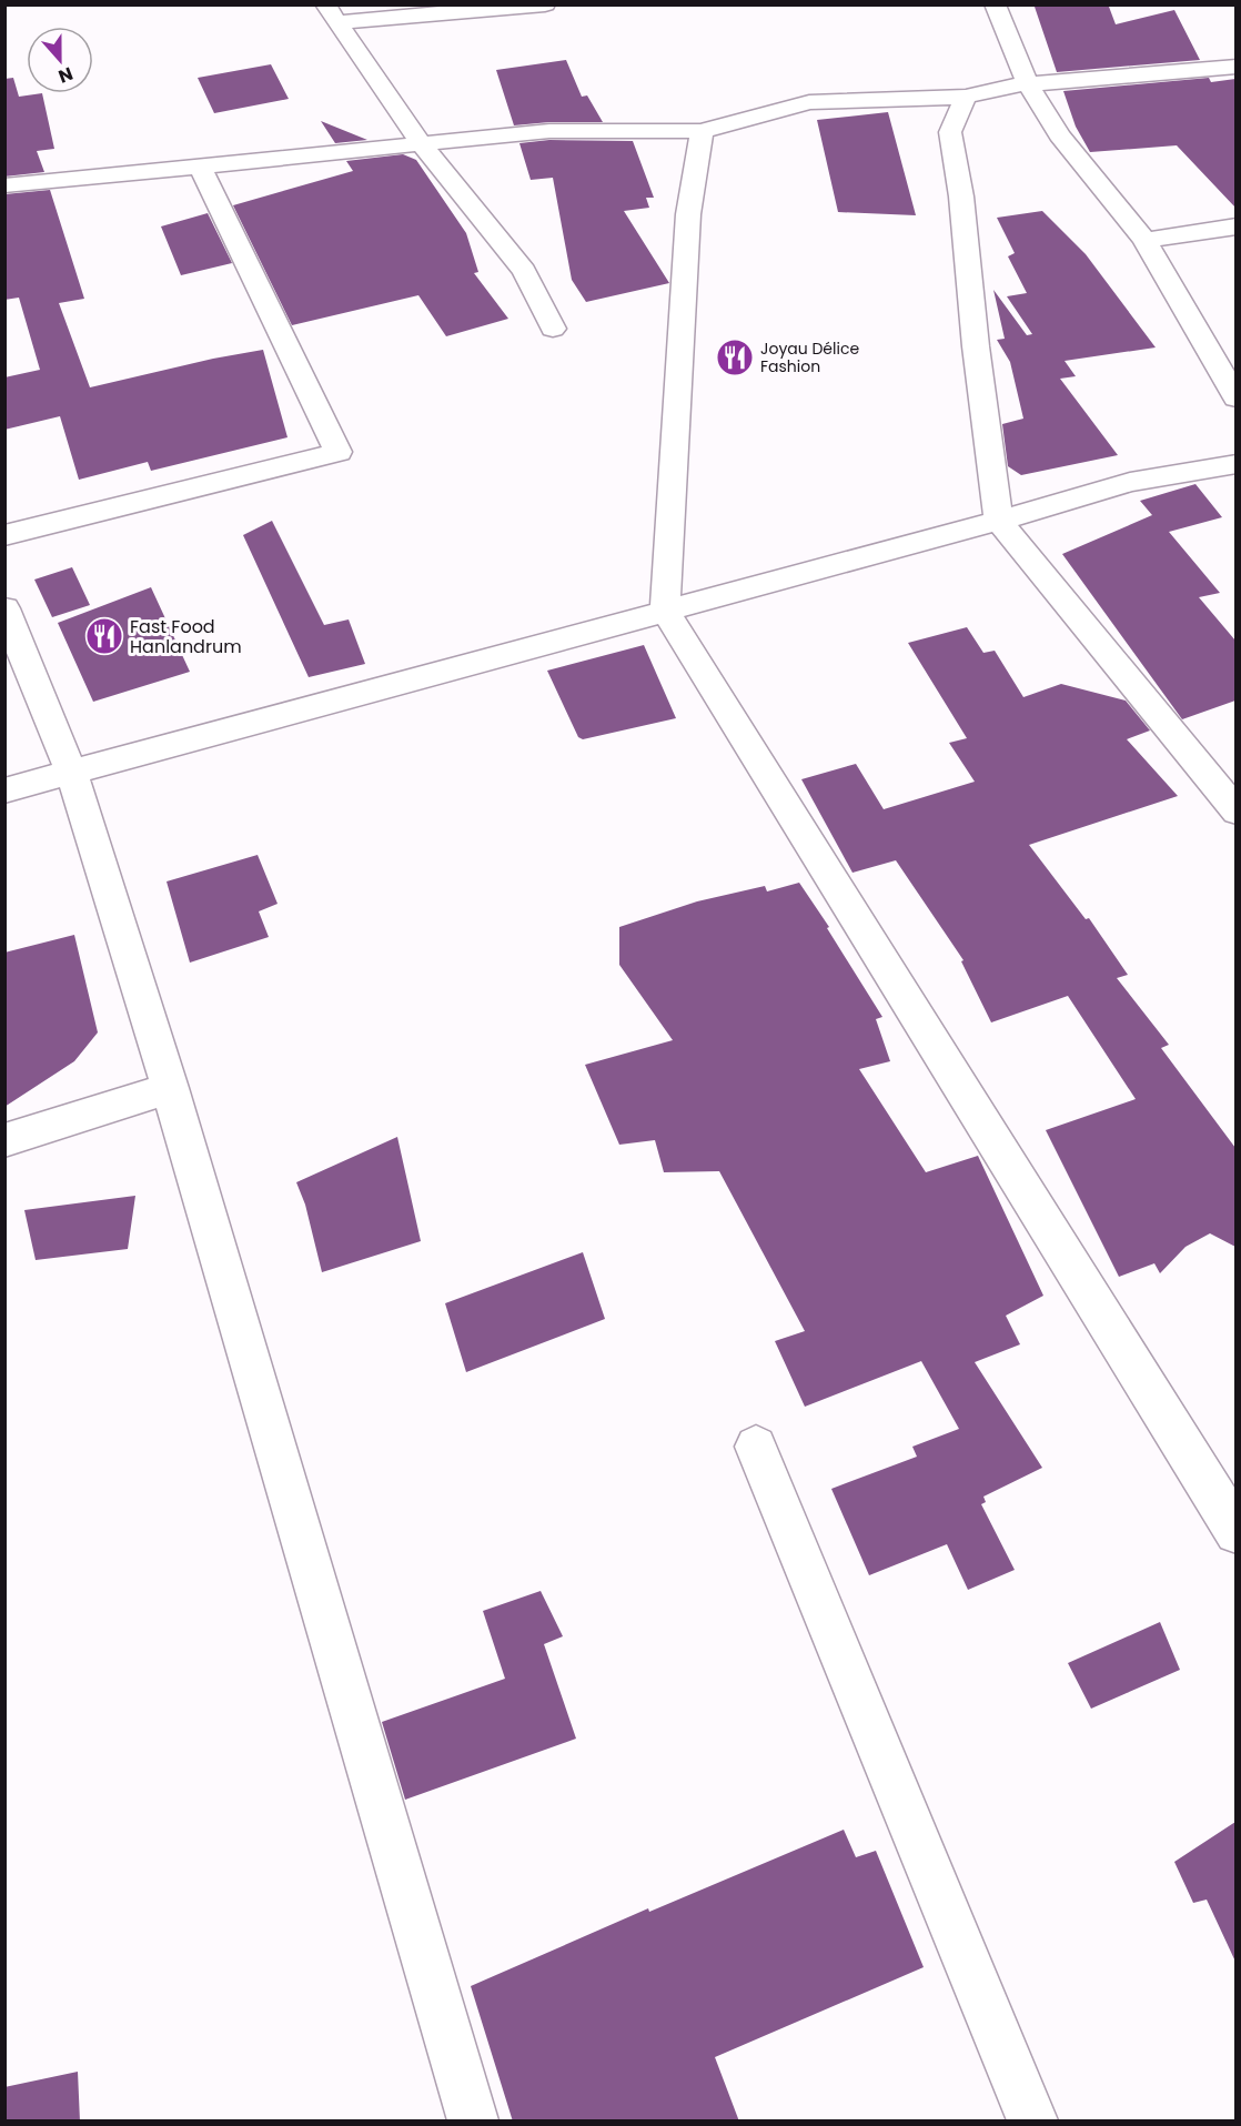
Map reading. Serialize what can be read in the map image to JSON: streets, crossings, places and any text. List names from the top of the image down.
{
  "places": {
    "restaurant": ["Joyau Délice Fashion", "Fast Food Hanlandrum"]
  },
  "north": "bottom"
}
